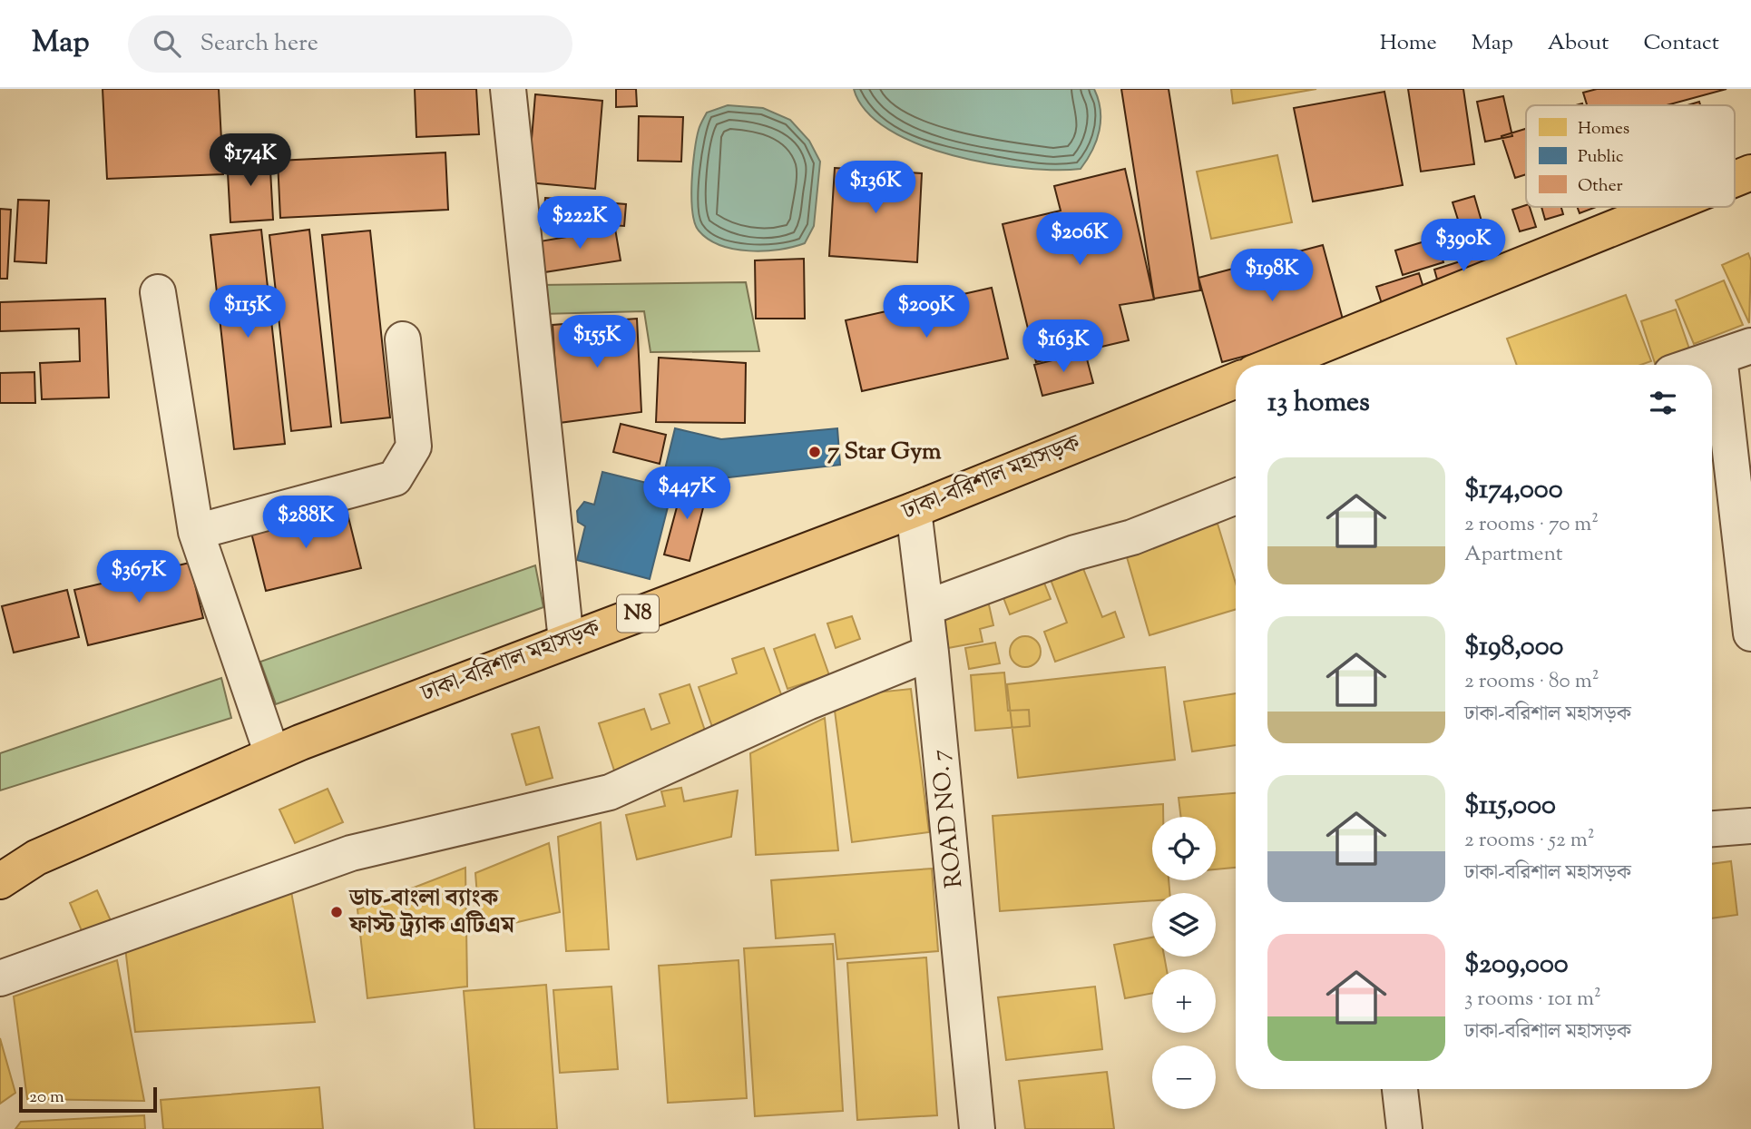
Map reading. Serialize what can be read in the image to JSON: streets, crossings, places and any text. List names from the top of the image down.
{
  "streets": {
    "highway": ["ঢাকা-বরিশাল মহাসড়ক", "N8"],
    "street": ["ROAD NO. 7"]
  },
  "crossings": [
    ["ঢাকা-বরিশাল মহাসড়ক", "N8"],
    ["ঢাকা-বরিশাল মহাসড়ক", "ROAD NO. 7"]
  ],
  "places": ["7 Star Gym", "ডাচ-বাংলা ব্যাংক ফাস্ট ট্র্যাক এটিএম"],
  "legend": ["Homes", "Public", "Other"],
  "scale_bar": "20 m",
  "page": {
    "header": "Map",
    "search": "Search here",
    "nav": [
      "Home",
      "Map",
      "About",
      "Contact"
    ],
    "price": [
      "$174K",
      "$136K",
      "$222K",
      "$206K",
      "$390K",
      "$198K",
      "$115K",
      "$209K",
      "$155K",
      "$163K",
      "$447K",
      "$288K",
      "$367K"
    ],
    "heading": "13 homes",
    "list": [
      {
        "name": "$174,000",
        "note": "2 rooms · 70 m² · Apartment"
      },
      {
        "name": "$198,000",
        "note": "2 rooms · 80 m² · ঢাকা-বরিশাল মহাসড়ক"
      },
      {
        "name": "$115,000",
        "note": "2 rooms · 52 m² · ঢাকা-বরিশাল মহাসড়ক"
      },
      {
        "name": "$209,000",
        "note": "3 rooms · 101 m² · ঢাকা-বরিশাল মহাসড়ক"
      }
    ],
    "map_buttons": ["+", "−"],
    "scale": "20 m"
  }
}
